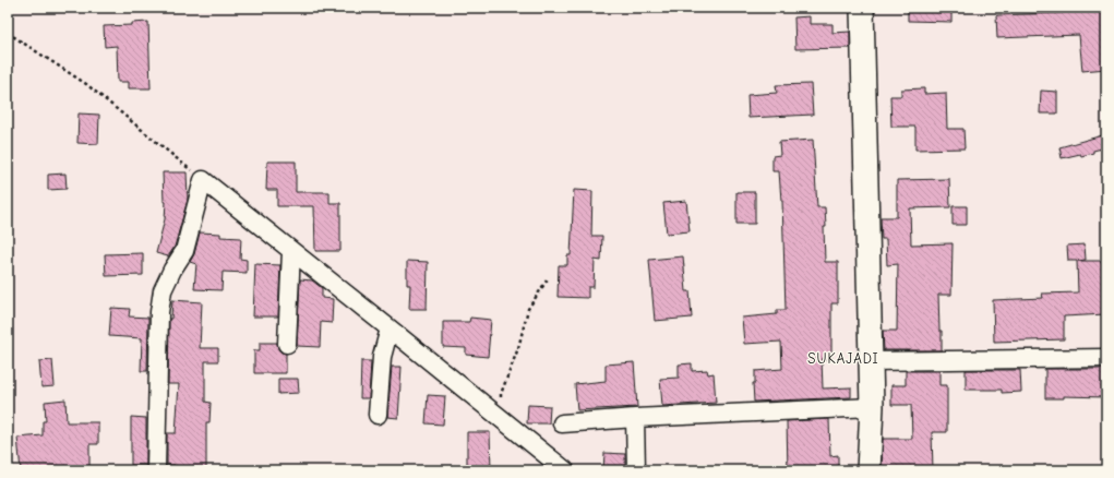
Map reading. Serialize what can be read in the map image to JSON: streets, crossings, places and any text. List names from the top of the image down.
{
  "districts": ["SUKAJADI"]
}
